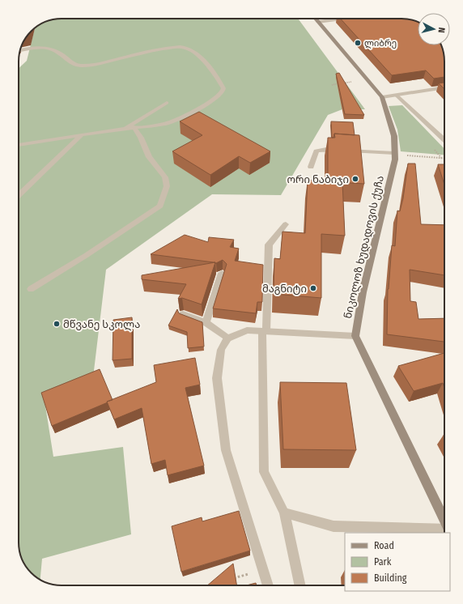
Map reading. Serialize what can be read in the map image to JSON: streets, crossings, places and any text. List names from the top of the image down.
{
  "streets": {
    "main road": ["ნიკოლოზ ხუდადოვის ქუჩა"]
  },
  "places": [
    "ლიბრე",
    "ორი ნაბიჯი",
    "მაგნიტი",
    "მწვანე სკოლა"
  ],
  "legend": ["Road", "Park", "Building"],
  "north": "right"
}
